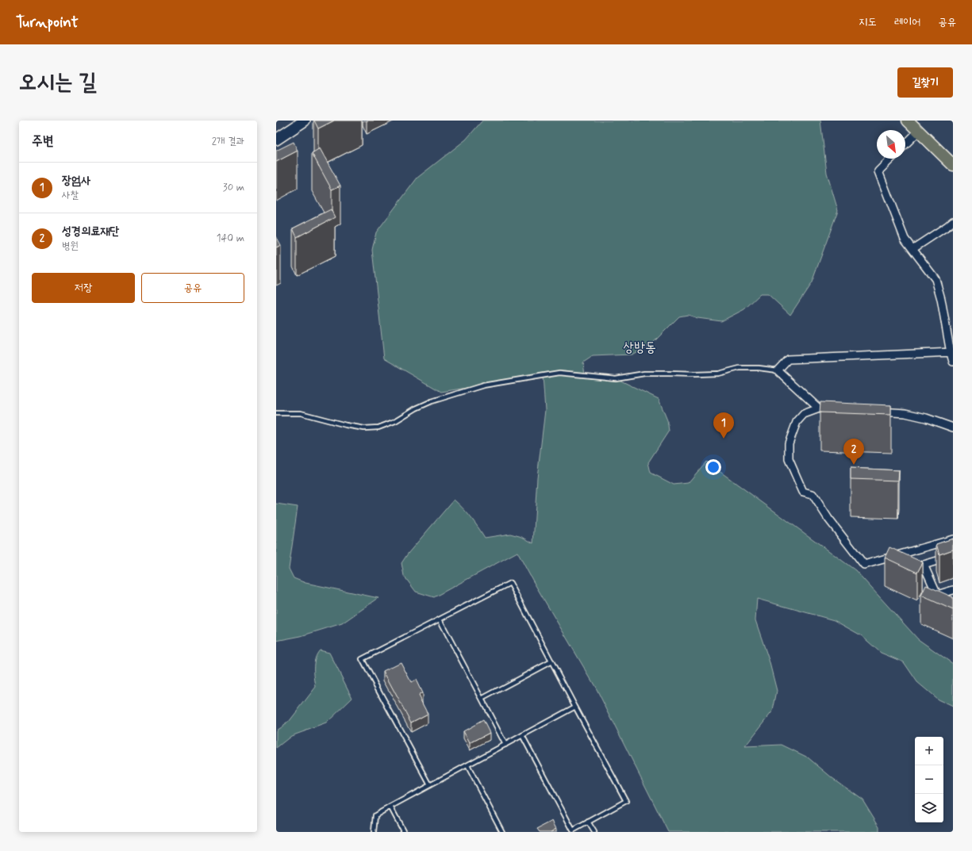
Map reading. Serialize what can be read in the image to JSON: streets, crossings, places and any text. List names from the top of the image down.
{
  "districts": ["상방동"],
  "north": "bottom right",
  "page": {
    "header": "Turnpoint",
    "nav": ["지도", "레이어", "공유"],
    "buttons": [
      "길찾기",
      ["저장", "공유"]
    ],
    "title": "오시는 길",
    "heading": ["주변", "2개 결과"],
    "list": [
      {
        "mark": "1",
        "name": "장엄사",
        "note": "사찰",
        "value": "30 m"
      },
      {
        "mark": "2",
        "name": "성경의료재단",
        "note": "병원",
        "value": "140 m"
      }
    ],
    "pins": ["1", "2"],
    "map_buttons": ["+", "−"]
  }
}
